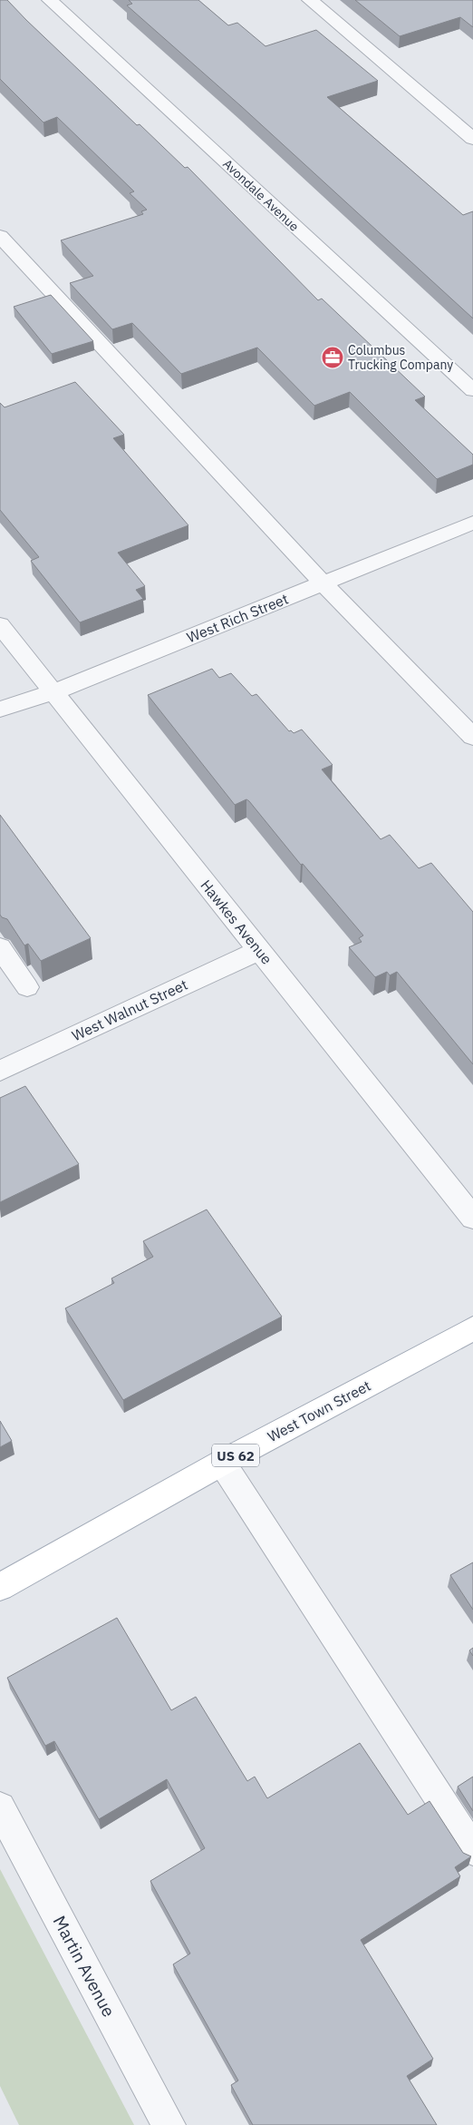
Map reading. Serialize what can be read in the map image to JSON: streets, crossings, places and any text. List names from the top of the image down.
{
  "streets": {
    "main road": ["West Town Street", "US 62"],
    "street": [
      "Avondale Avenue",
      "West Rich Street",
      "Hawkes Avenue",
      "West Walnut Street",
      "Martin Avenue"
    ]
  },
  "crossings": [
    ["West Rich Street", "Hawkes Avenue"],
    ["Hawkes Avenue", "West Walnut Street"]
  ],
  "places": {
    "office": ["Columbus Trucking Company"]
  }
}
